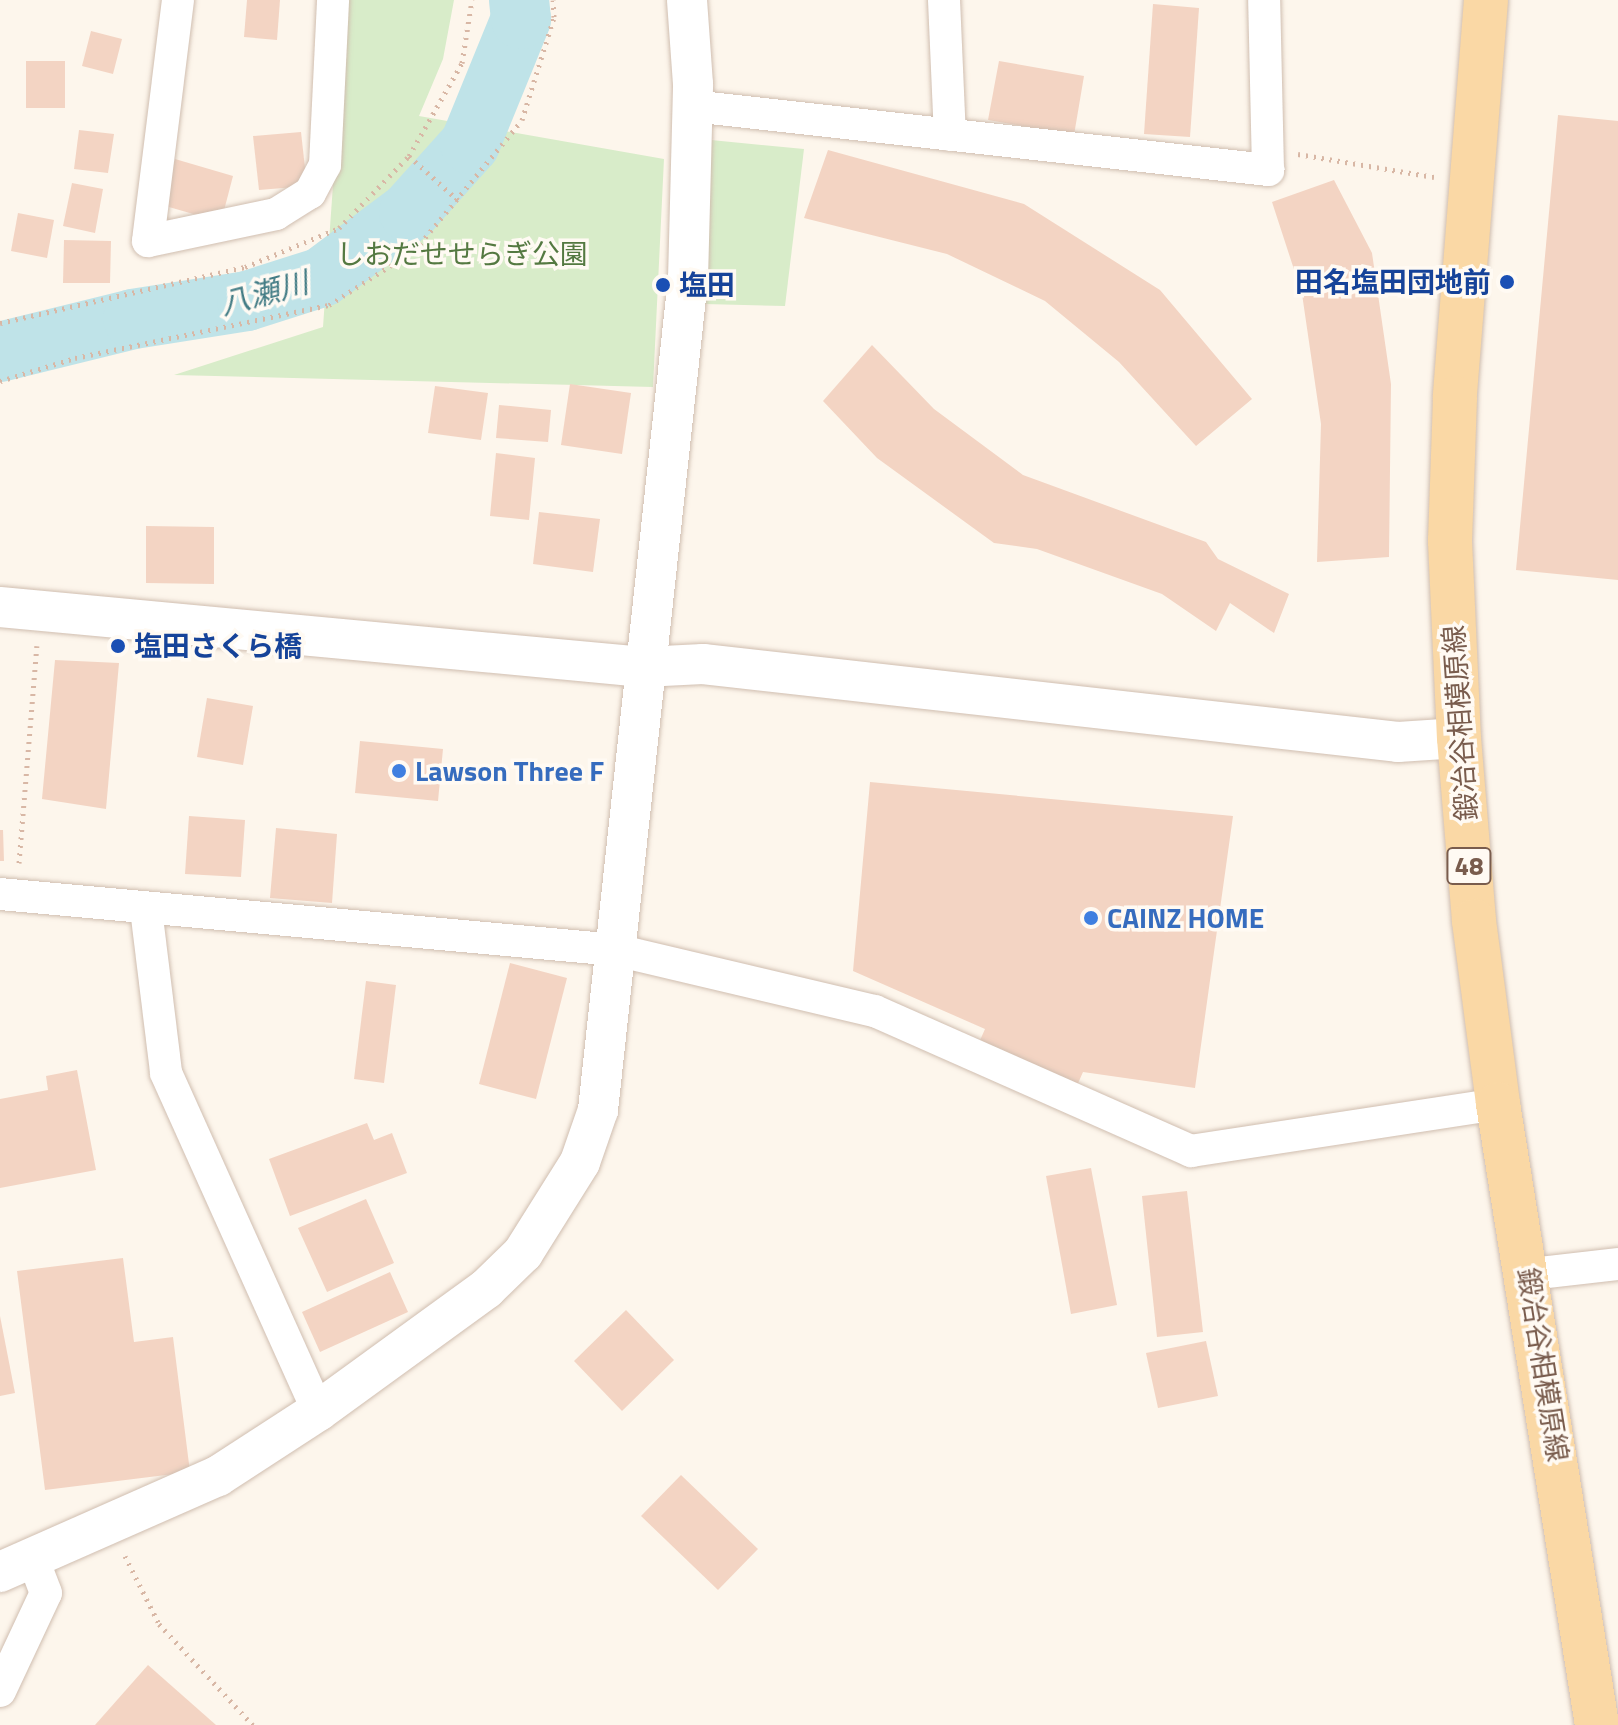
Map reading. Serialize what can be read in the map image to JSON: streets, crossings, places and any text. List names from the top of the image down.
{
  "streets": {
    "main road": ["鍛冶谷相模原線", "48"]
  },
  "water": ["八瀬川"],
  "parks": ["しおだせせらぎ公園"],
  "places": [
    "田名塩田団地前",
    "塩田",
    "塩田さくら橋",
    "Lawson Three F",
    "CAINZ HOME"
  ]
}
